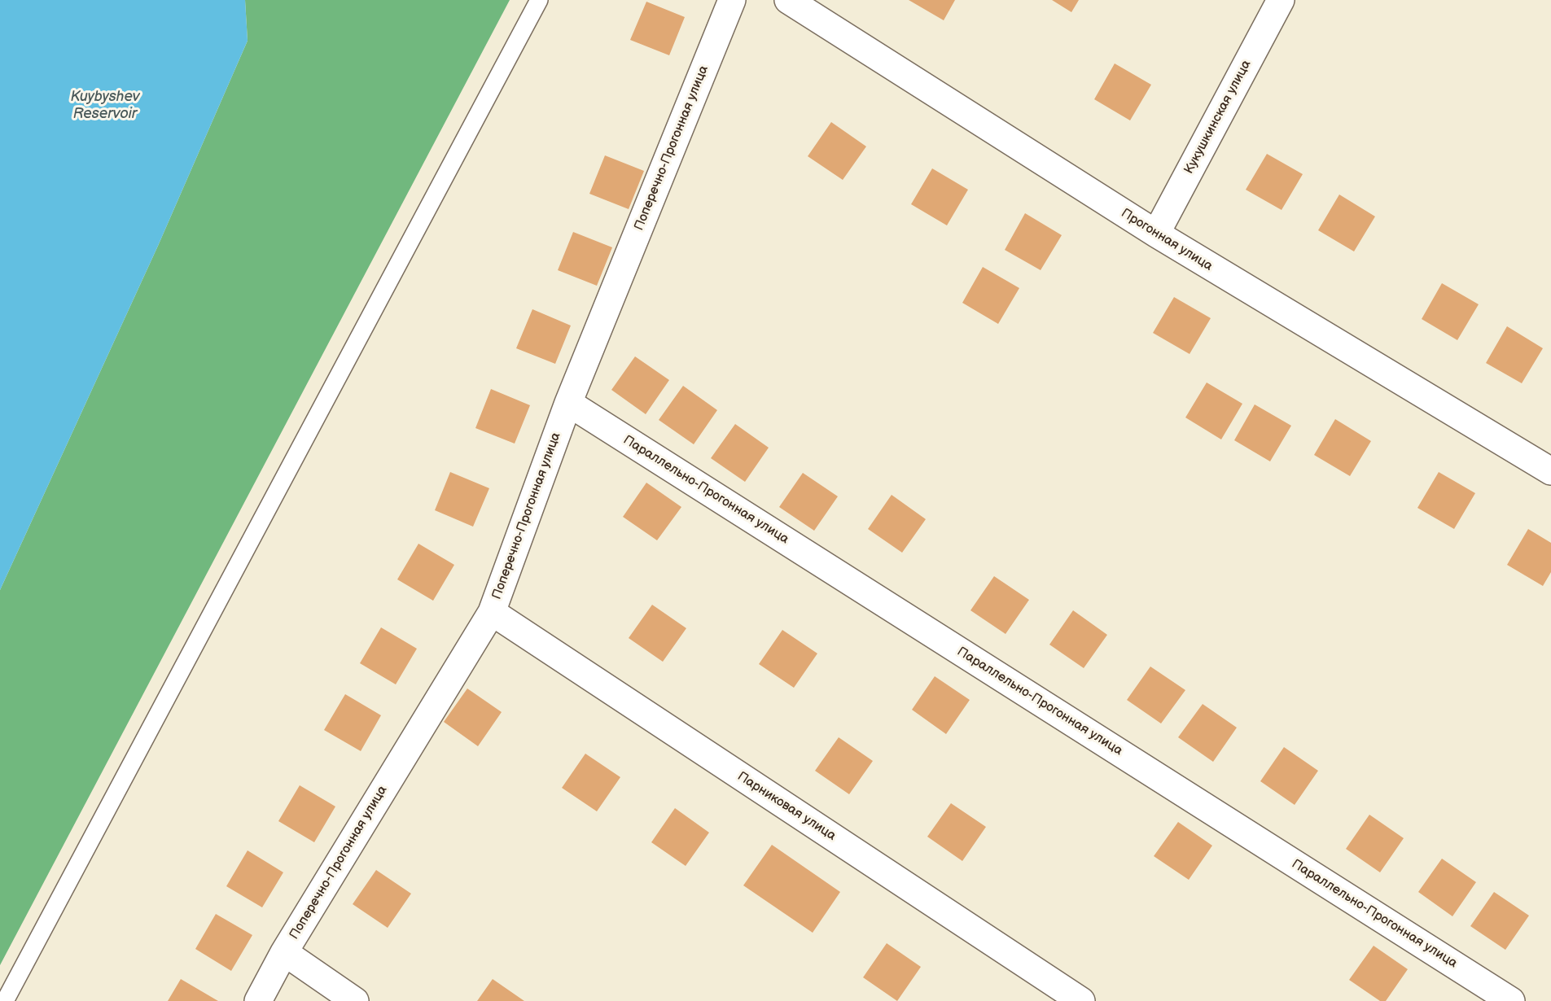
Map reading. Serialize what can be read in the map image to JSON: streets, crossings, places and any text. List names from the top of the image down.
{
  "streets": {
    "street": [
      "Кукушкинская улица",
      "Поперечно-Прогонная улица",
      "Прогонная улица",
      "Параллельно-Прогонная улица",
      "Парниковая улица"
    ]
  },
  "crossings": [
    ["Кукушкинская улица", "Прогонная улица"],
    ["Поперечно-Прогонная улица", "Параллельно-Прогонная улица"],
    ["Поперечно-Прогонная улица", "Парниковая улица"]
  ],
  "water": ["Kuybyshev Reservoir"]
}
